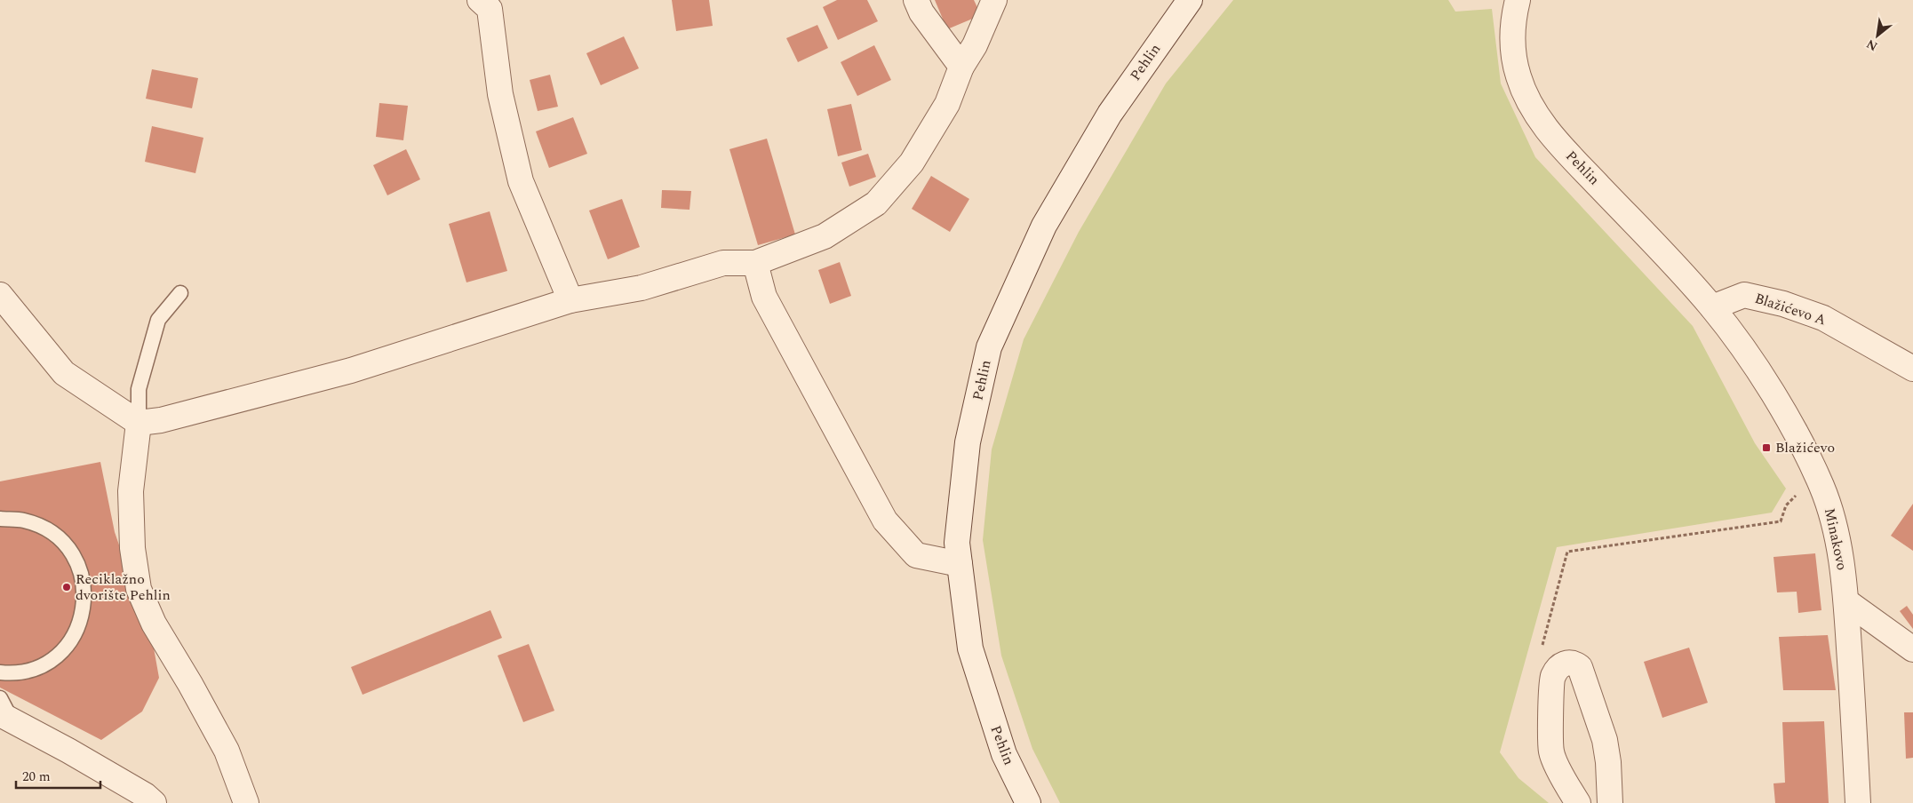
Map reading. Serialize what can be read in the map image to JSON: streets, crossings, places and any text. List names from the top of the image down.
{
  "streets": {
    "street": ["Pehlin", "Blažićevo A", "Minakovo"]
  },
  "crossings": [
    ["Pehlin", "Blažićevo A"],
    ["Pehlin", "Minakovo"],
    ["Blažićevo A", "Minakovo"]
  ],
  "places": {
    "transit": ["Blažićevo"],
    "other": ["Reciklažno dvorište Pehlin"]
  },
  "scale_bar": "20 m",
  "north": "bottom left"
}
